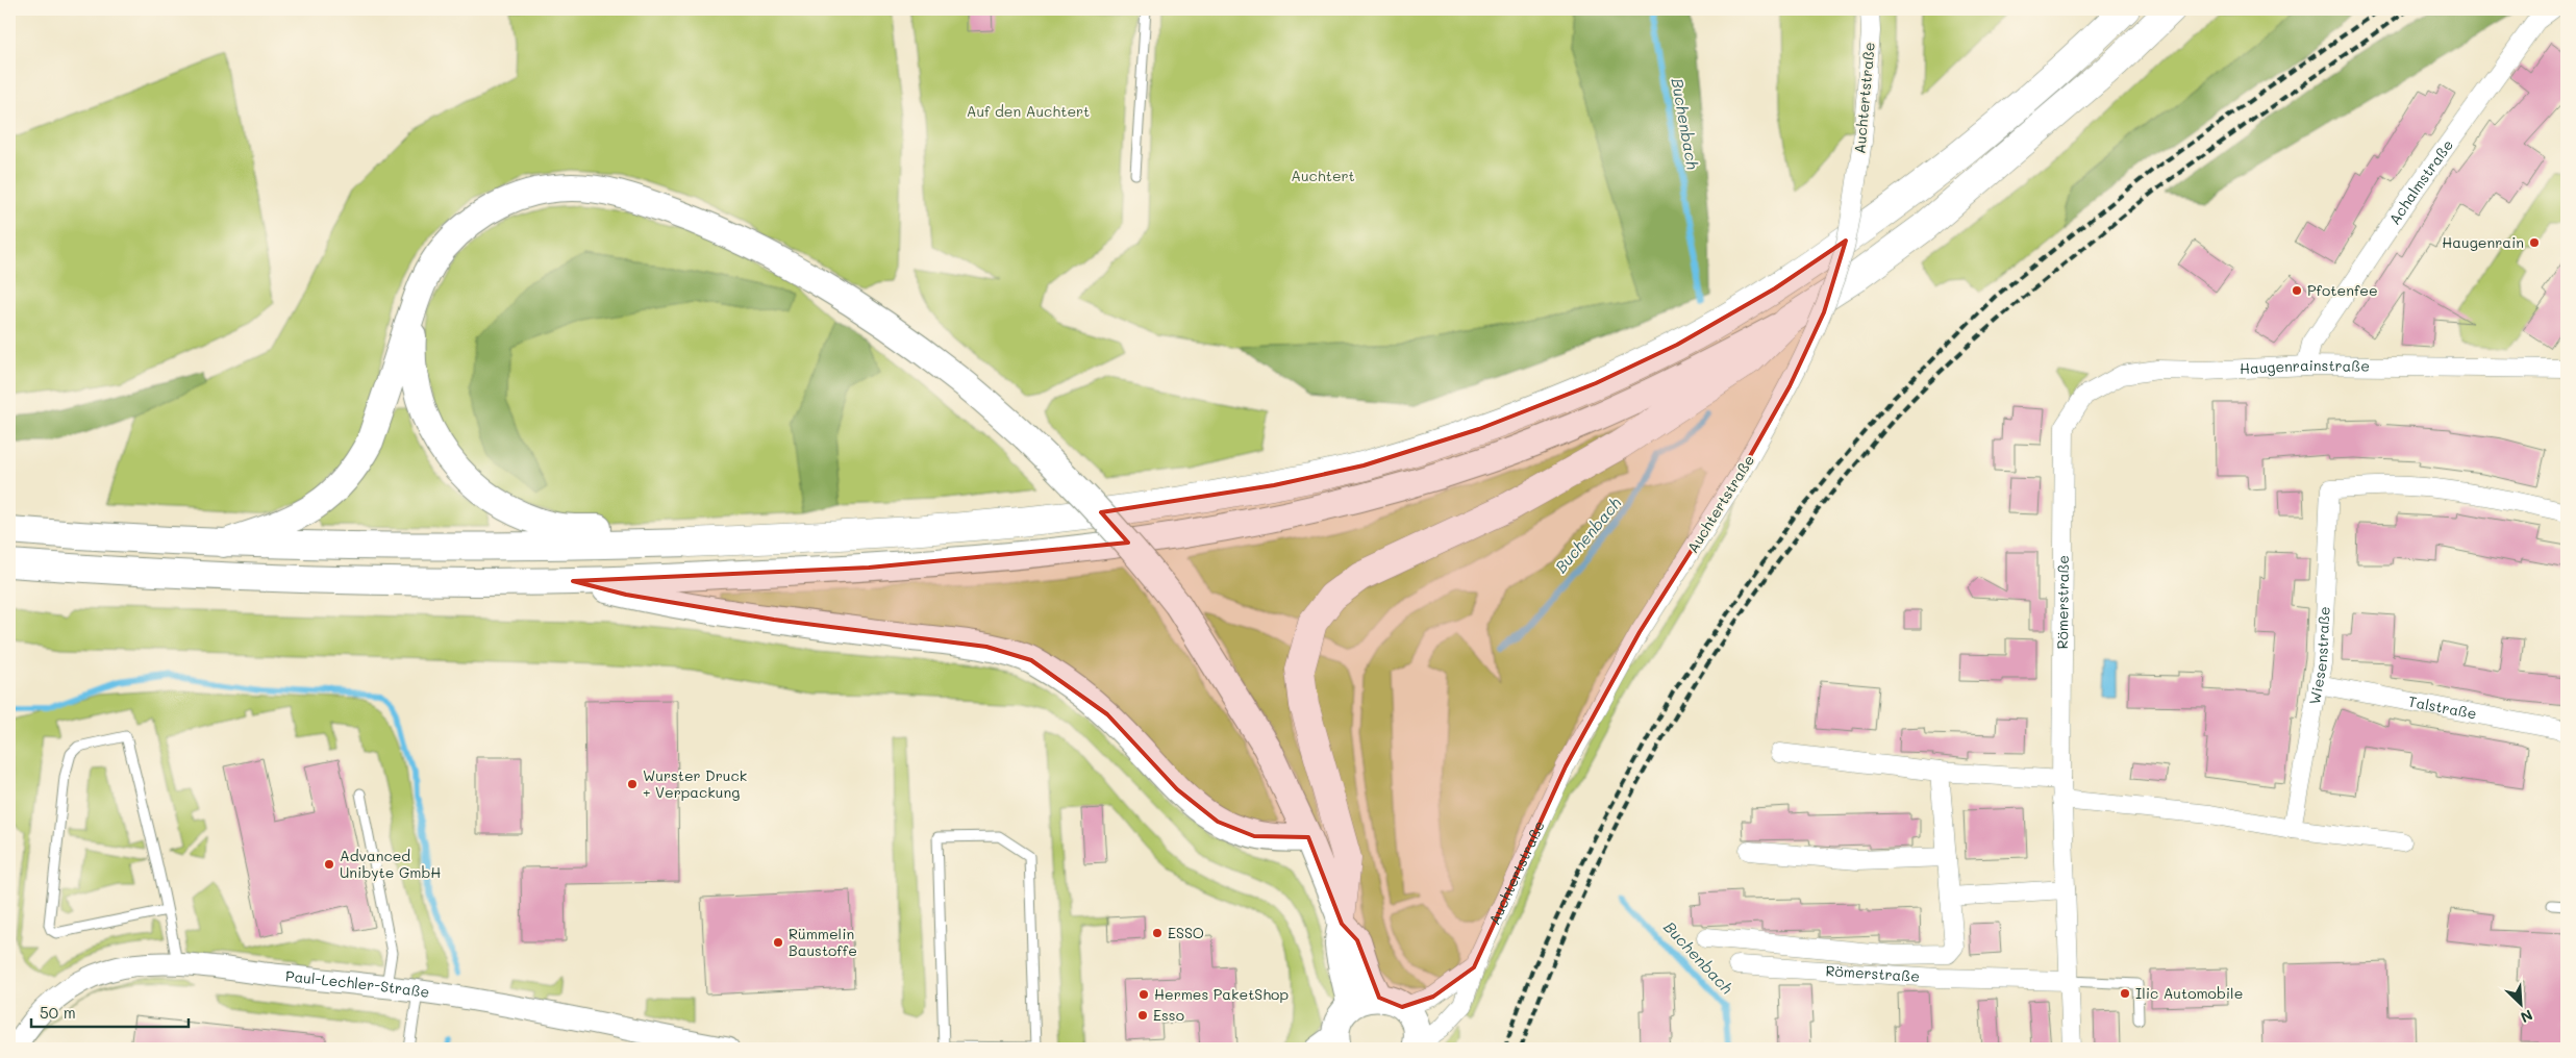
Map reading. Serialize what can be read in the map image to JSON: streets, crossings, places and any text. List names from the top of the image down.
{
  "streets": {
    "street": [
      "Auchtertstraße",
      "Achalmstraße",
      "Haugenrainstraße",
      "Römerstraße",
      "Wiesenstraße",
      "Talstraße",
      "Paul-Lechler-Straße"
    ]
  },
  "crossings": [
    ["Achalmstraße", "Haugenrainstraße"],
    ["Haugenrainstraße", "Römerstraße"],
    ["Wiesenstraße", "Talstraße"]
  ],
  "water": ["Buchenbach"],
  "parks": ["Auf den Auchtert", "Auchtert"],
  "places": [
    "Haugenrain",
    "Pfotenfee",
    "Wurster Druck + Verpackung",
    "Advanced Unibyte GmbH",
    "ESSO",
    "Rümmelin Baustoffe",
    "Ilic Automobile",
    "Hermes PaketShop",
    "Esso"
  ],
  "scale_bar": "50 m",
  "north": "bottom right"
}
